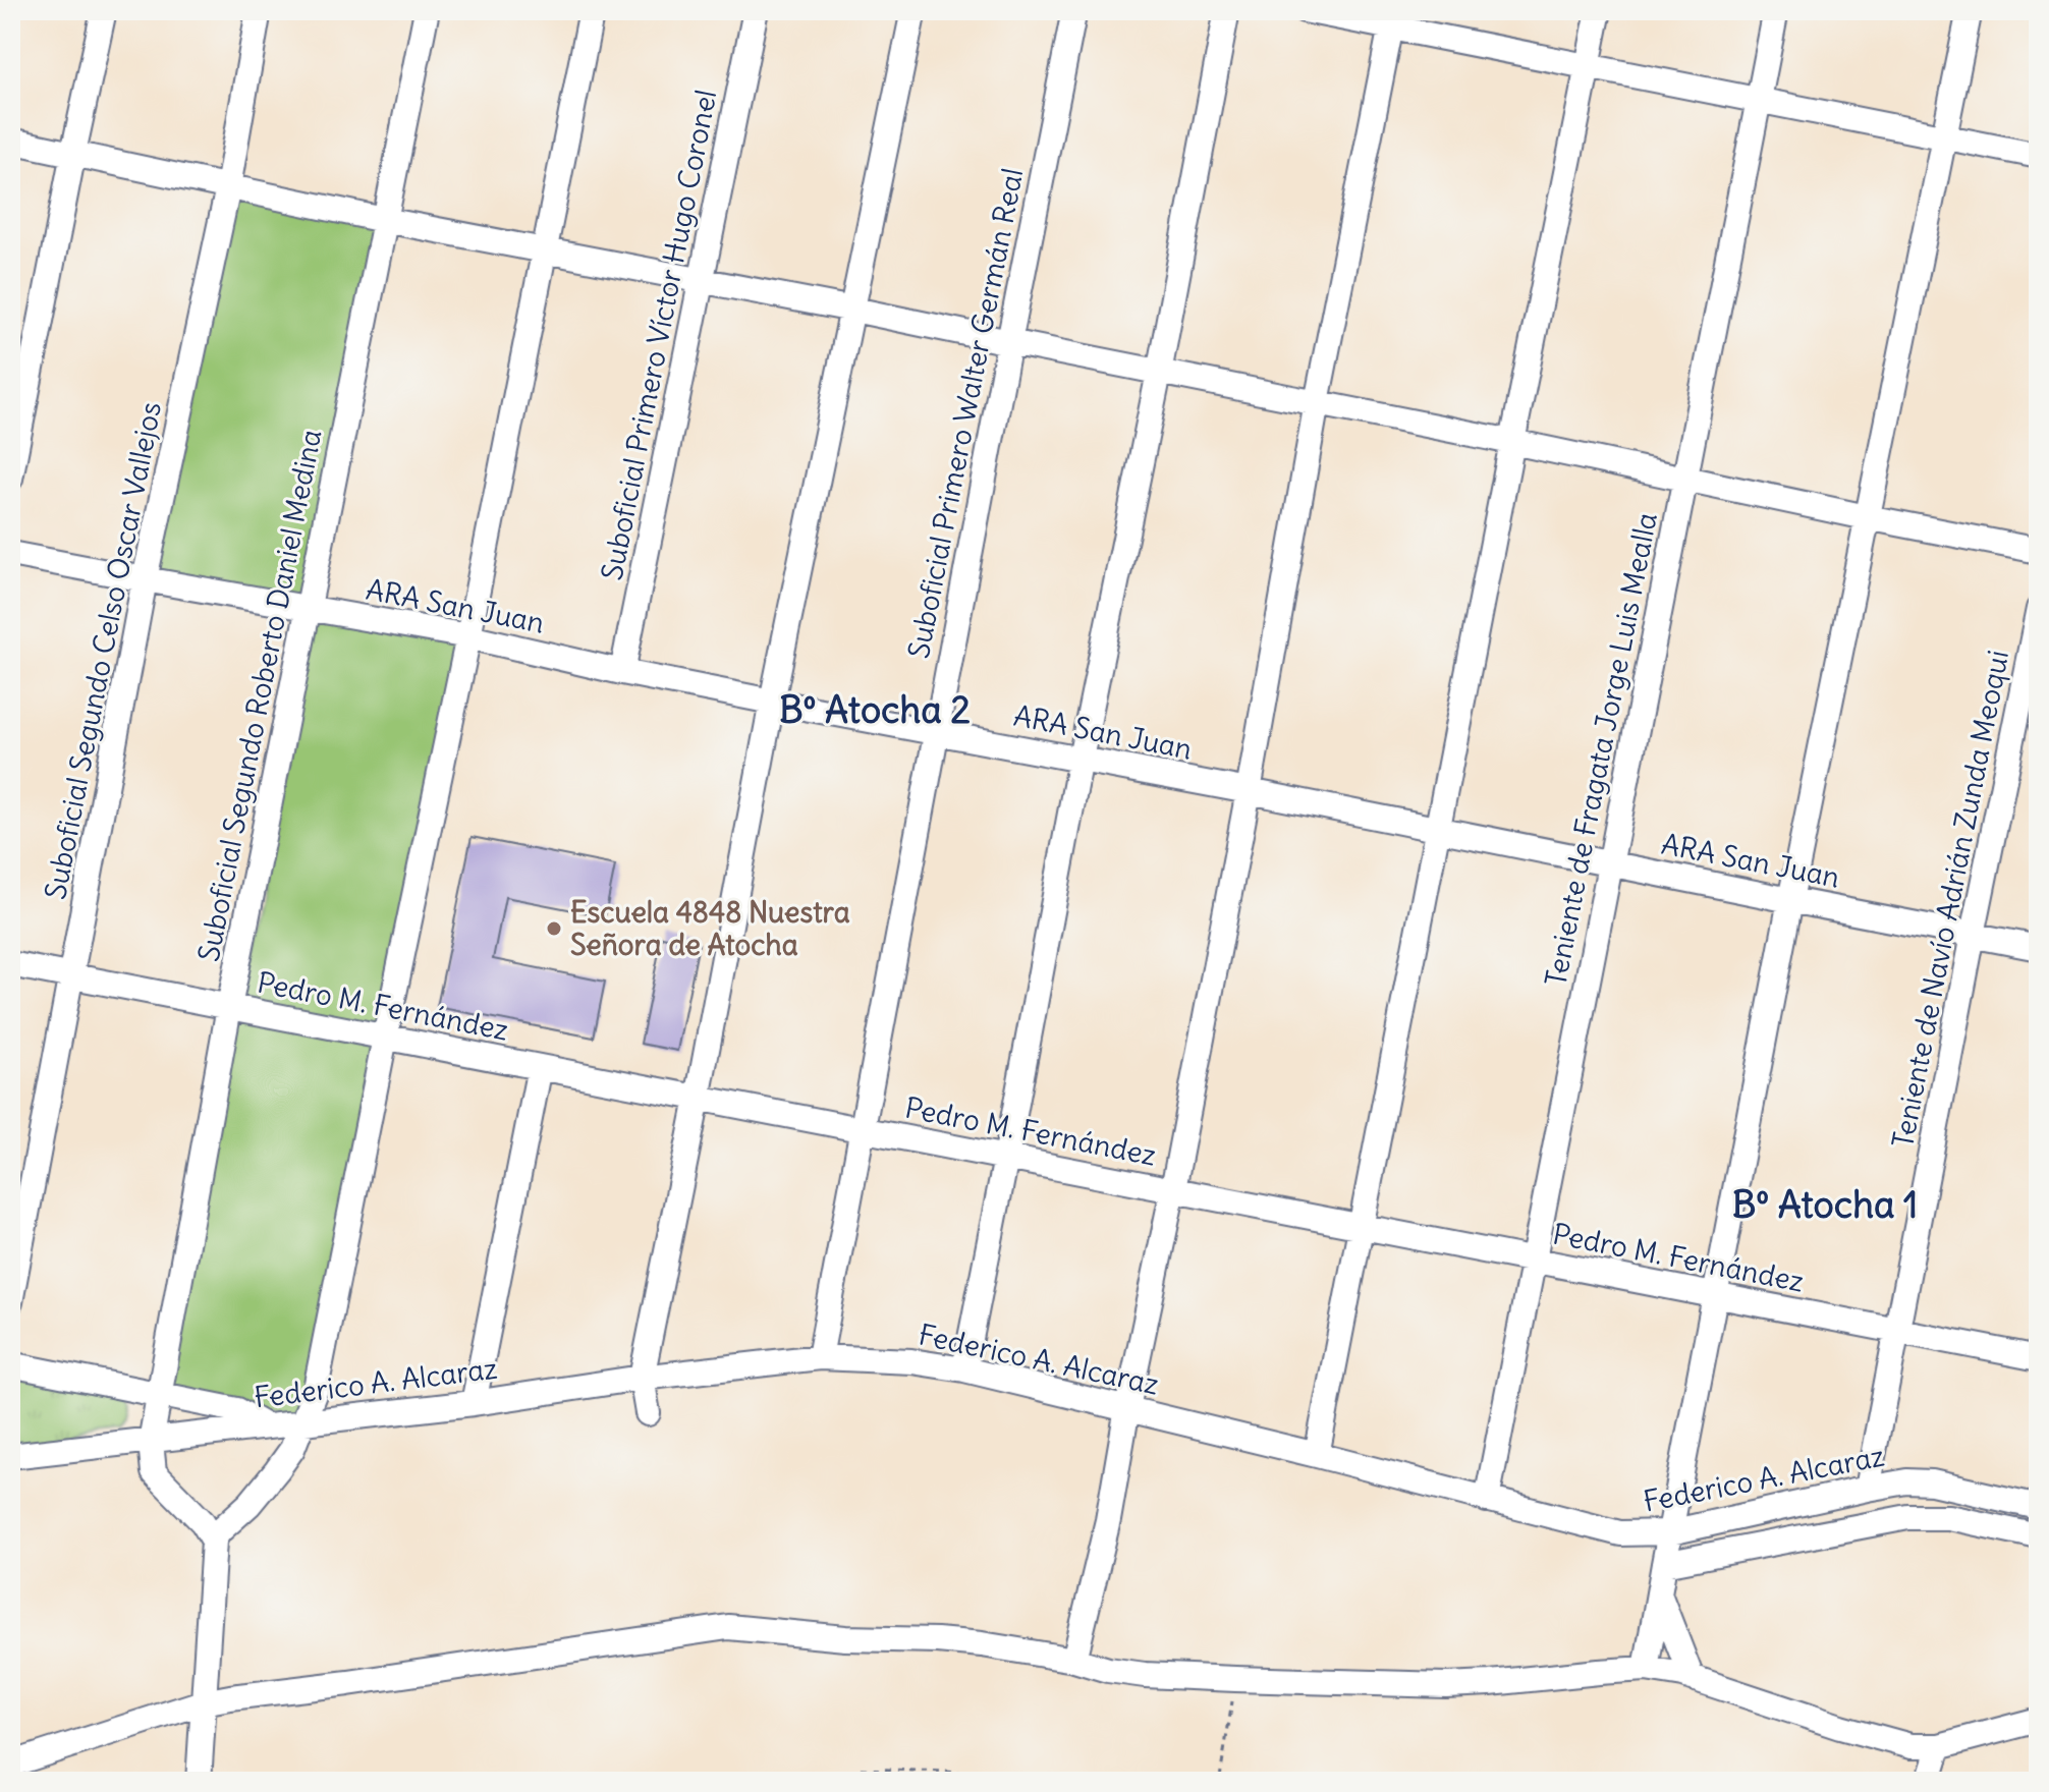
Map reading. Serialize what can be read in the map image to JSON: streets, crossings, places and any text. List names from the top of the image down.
{
  "streets": {
    "street": [
      "Suboficial Primero Víctor Hugo Coronel",
      "Suboficial Primero Walter Germán Real",
      "ARA San Juan",
      "Suboficial Segundo Celso Oscar Vallejos",
      "Suboficial Segundo Roberto Daniel Medina",
      "Teniente de Fragata Jorge Luis Mealla",
      "Teniente de Navío Adrián Zunda Meoqui",
      "Pedro M. Fernández",
      "Federico A. Alcaraz"
    ]
  },
  "crossings": [
    ["Suboficial Primero Víctor Hugo Coronel", "ARA San Juan"],
    ["Suboficial Primero Walter Germán Real", "ARA San Juan"],
    ["Suboficial Primero Walter Germán Real", "Pedro M. Fernández"],
    ["Suboficial Primero Walter Germán Real", "Federico A. Alcaraz"],
    ["ARA San Juan", "Suboficial Segundo Celso Oscar Vallejos"],
    ["ARA San Juan", "Suboficial Segundo Roberto Daniel Medina"],
    ["ARA San Juan", "Teniente de Fragata Jorge Luis Mealla"],
    ["ARA San Juan", "Teniente de Navío Adrián Zunda Meoqui"],
    ["Suboficial Segundo Celso Oscar Vallejos", "Pedro M. Fernández"],
    ["Suboficial Segundo Roberto Daniel Medina", "Pedro M. Fernández"],
    ["Suboficial Segundo Roberto Daniel Medina", "Federico A. Alcaraz"],
    ["Teniente de Fragata Jorge Luis Mealla", "Pedro M. Fernández"],
    ["Teniente de Fragata Jorge Luis Mealla", "Federico A. Alcaraz"],
    ["Teniente de Navío Adrián Zunda Meoqui", "Pedro M. Fernández"],
    ["Teniente de Navío Adrián Zunda Meoqui", "Federico A. Alcaraz"]
  ],
  "districts": ["Bº Atocha 2", "Bº Atocha 1"],
  "places": ["Escuela 4848 Nuestra Señora de Atocha"]
}
